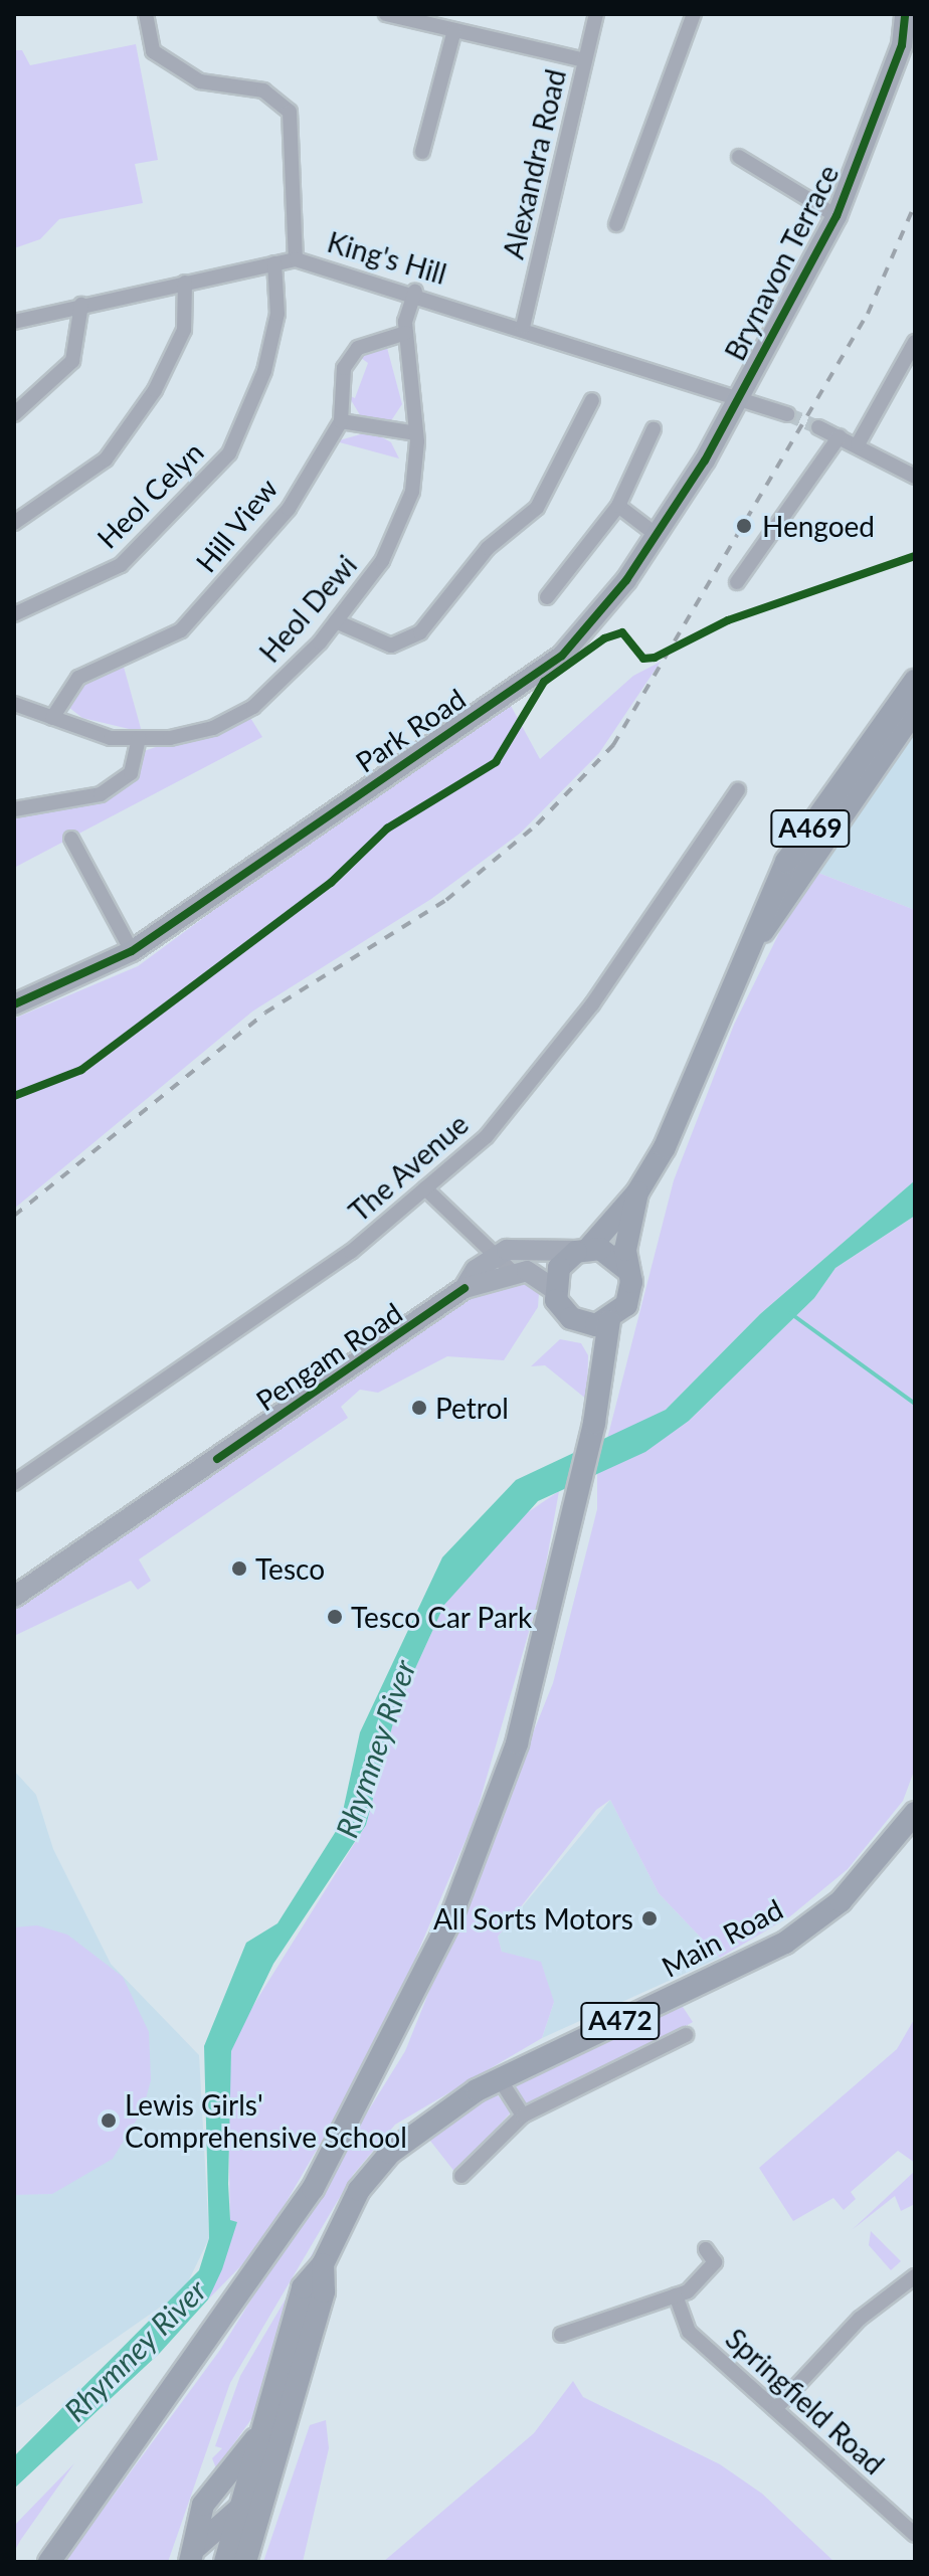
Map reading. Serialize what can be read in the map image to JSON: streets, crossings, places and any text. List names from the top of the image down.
{
  "streets": {
    "main road": ["A469", "Main Road", "A472"],
    "street": [
      "Alexandra Road",
      "King's Hill",
      "Brynavon Terrace",
      "Heol Celyn",
      "Hill View",
      "Heol Dewi",
      "Park Road",
      "The Avenue",
      "Pengam Road",
      "Springfield Road"
    ]
  },
  "crossings": [
    ["Alexandra Road", "King's Hill"],
    ["King's Hill", "Brynavon Terrace"],
    ["King's Hill", "Heol Celyn"],
    ["King's Hill", "Heol Dewi"],
    ["King's Hill", "Park Road"],
    ["Brynavon Terrace", "Park Road"],
    ["Hill View", "Heol Dewi"],
    ["Main Road", "A472"]
  ],
  "water": ["Rhymney River"],
  "places": [
    "Hengoed",
    "Petrol",
    "Tesco",
    "Tesco Car Park",
    "All Sorts Motors",
    "Lewis Girls' Comprehensive School"
  ]
}
